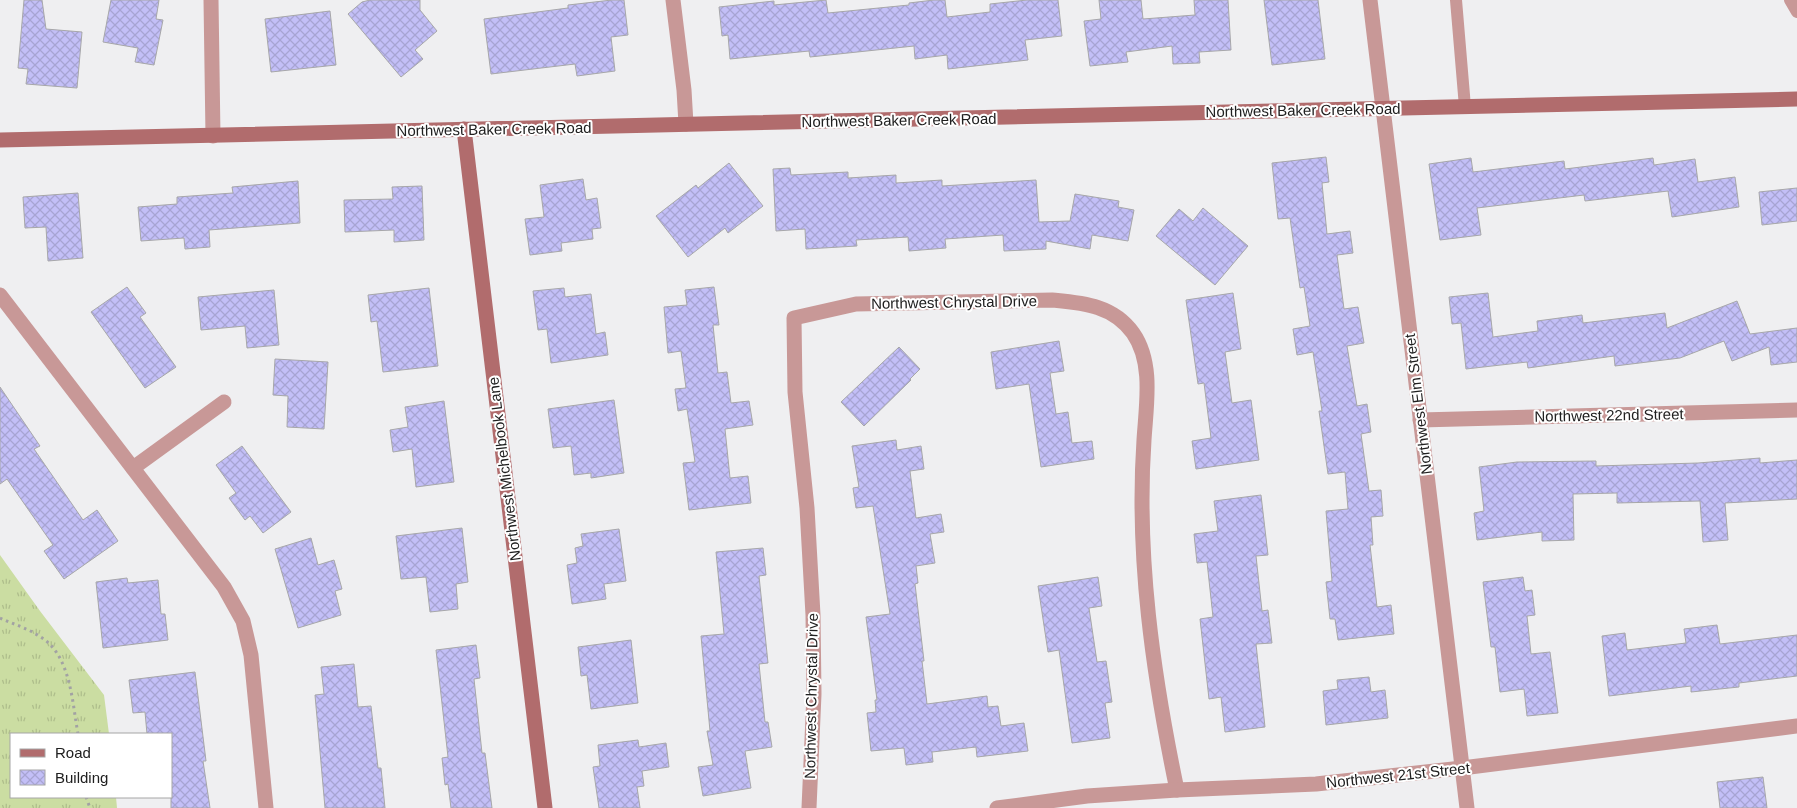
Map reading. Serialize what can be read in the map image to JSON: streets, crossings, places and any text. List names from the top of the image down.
{
  "streets": {
    "main road": ["Northwest Baker Creek Road", "Northwest Michelbook Lane"],
    "street": [
      "Northwest Chrystal Drive",
      "Northwest Elm Street",
      "Northwest 22nd Street",
      "Northwest 21st Street"
    ]
  },
  "crossings": [
    ["Northwest Baker Creek Road", "Northwest Elm Street"],
    ["Northwest Baker Creek Road", "Northwest Michelbook Lane"],
    ["Northwest Chrystal Drive", "Northwest 21st Street"],
    ["Northwest Elm Street", "Northwest 22nd Street"],
    ["Northwest Elm Street", "Northwest 21st Street"]
  ],
  "legend": ["Road", "Building"]
}
